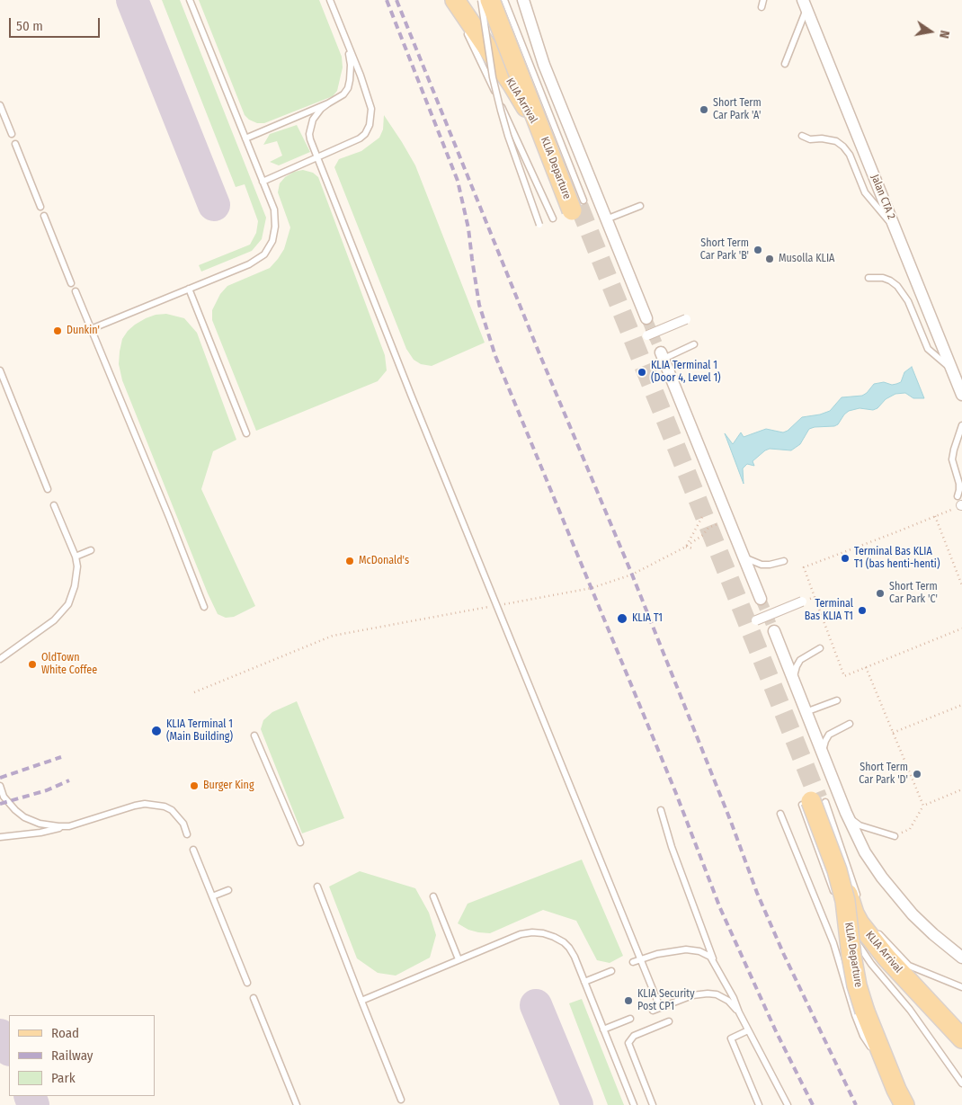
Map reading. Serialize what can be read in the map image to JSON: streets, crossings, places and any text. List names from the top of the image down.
{
  "streets": {
    "main road": ["KLIA Arrival", "KLIA Departure"],
    "street": ["Jalan CTA 2"]
  },
  "crossings": [
    ["KLIA Arrival", "KLIA Departure"]
  ],
  "places": [
    "Short Term Car Park 'A'",
    "Short Term Car Park 'B'",
    "Musolla KLIA",
    "Dunkin'",
    "KLIA Terminal 1 (Door 4, Level 1)",
    "Terminal Bas KLIA T1 (bas henti-henti)",
    "McDonald's",
    "Short Term Car Park 'C'",
    "Terminal Bas KLIA T1",
    "KLIA T1",
    "OldTown White Coffee",
    "KLIA Terminal 1 (Main Building)",
    "Short Term Car Park 'D'",
    "Burger King",
    "KLIA Security Post CP1"
  ],
  "legend": ["Road", "Railway", "Park"],
  "scale_bar": "50 m",
  "north": "right"
}
